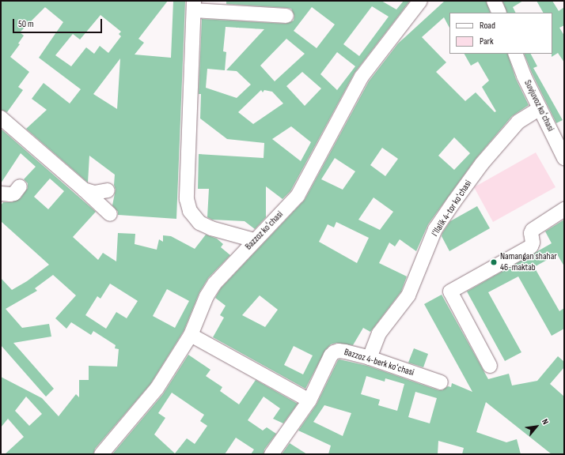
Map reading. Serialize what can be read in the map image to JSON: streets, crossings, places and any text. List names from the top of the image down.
{
  "streets": {
    "street": [
      "Suvjuvoz koʻchasi",
      "Iʻllalik 4-tor koʻchasi",
      "Bazzoz koʻchasi",
      "Bazzoz 4-berk koʻchasi"
    ]
  },
  "crossings": [
    ["Suvjuvoz koʻchasi", "Iʻllalik 4-tor koʻchasi"],
    ["Iʻllalik 4-tor koʻchasi", "Bazzoz 4-berk koʻchasi"]
  ],
  "places": ["Namangan shahar 46-maktab"],
  "legend": ["Road", "Park"],
  "scale_bar": "50 m",
  "north": "top right"
}
